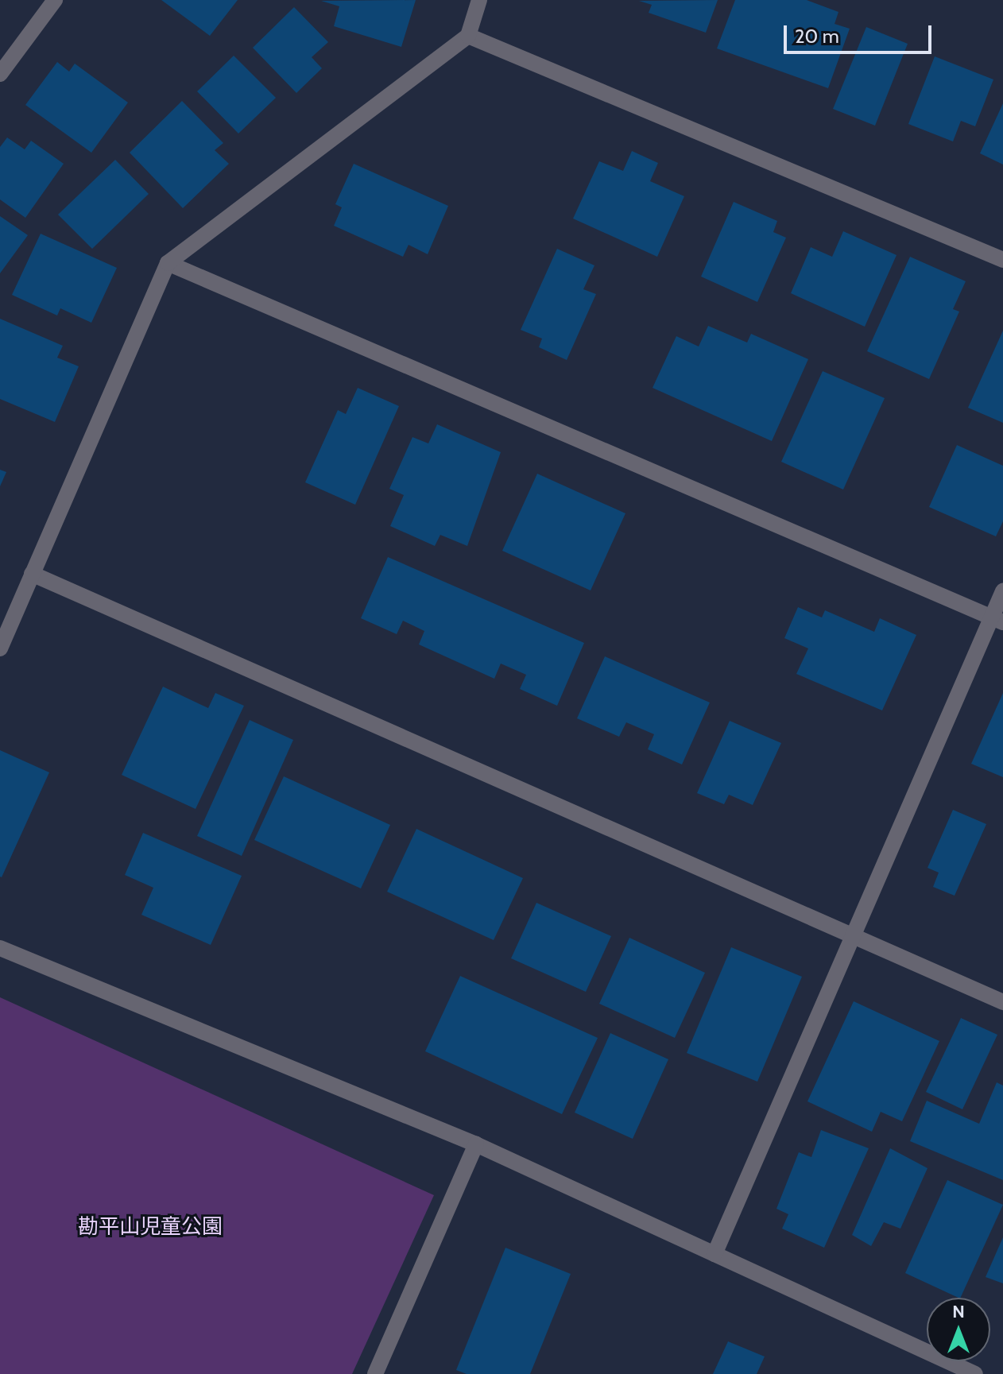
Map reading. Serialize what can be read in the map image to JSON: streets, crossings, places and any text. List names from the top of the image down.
{
  "parks": ["勘平山児童公園"],
  "scale_bar": "20 m",
  "north": "top"
}
